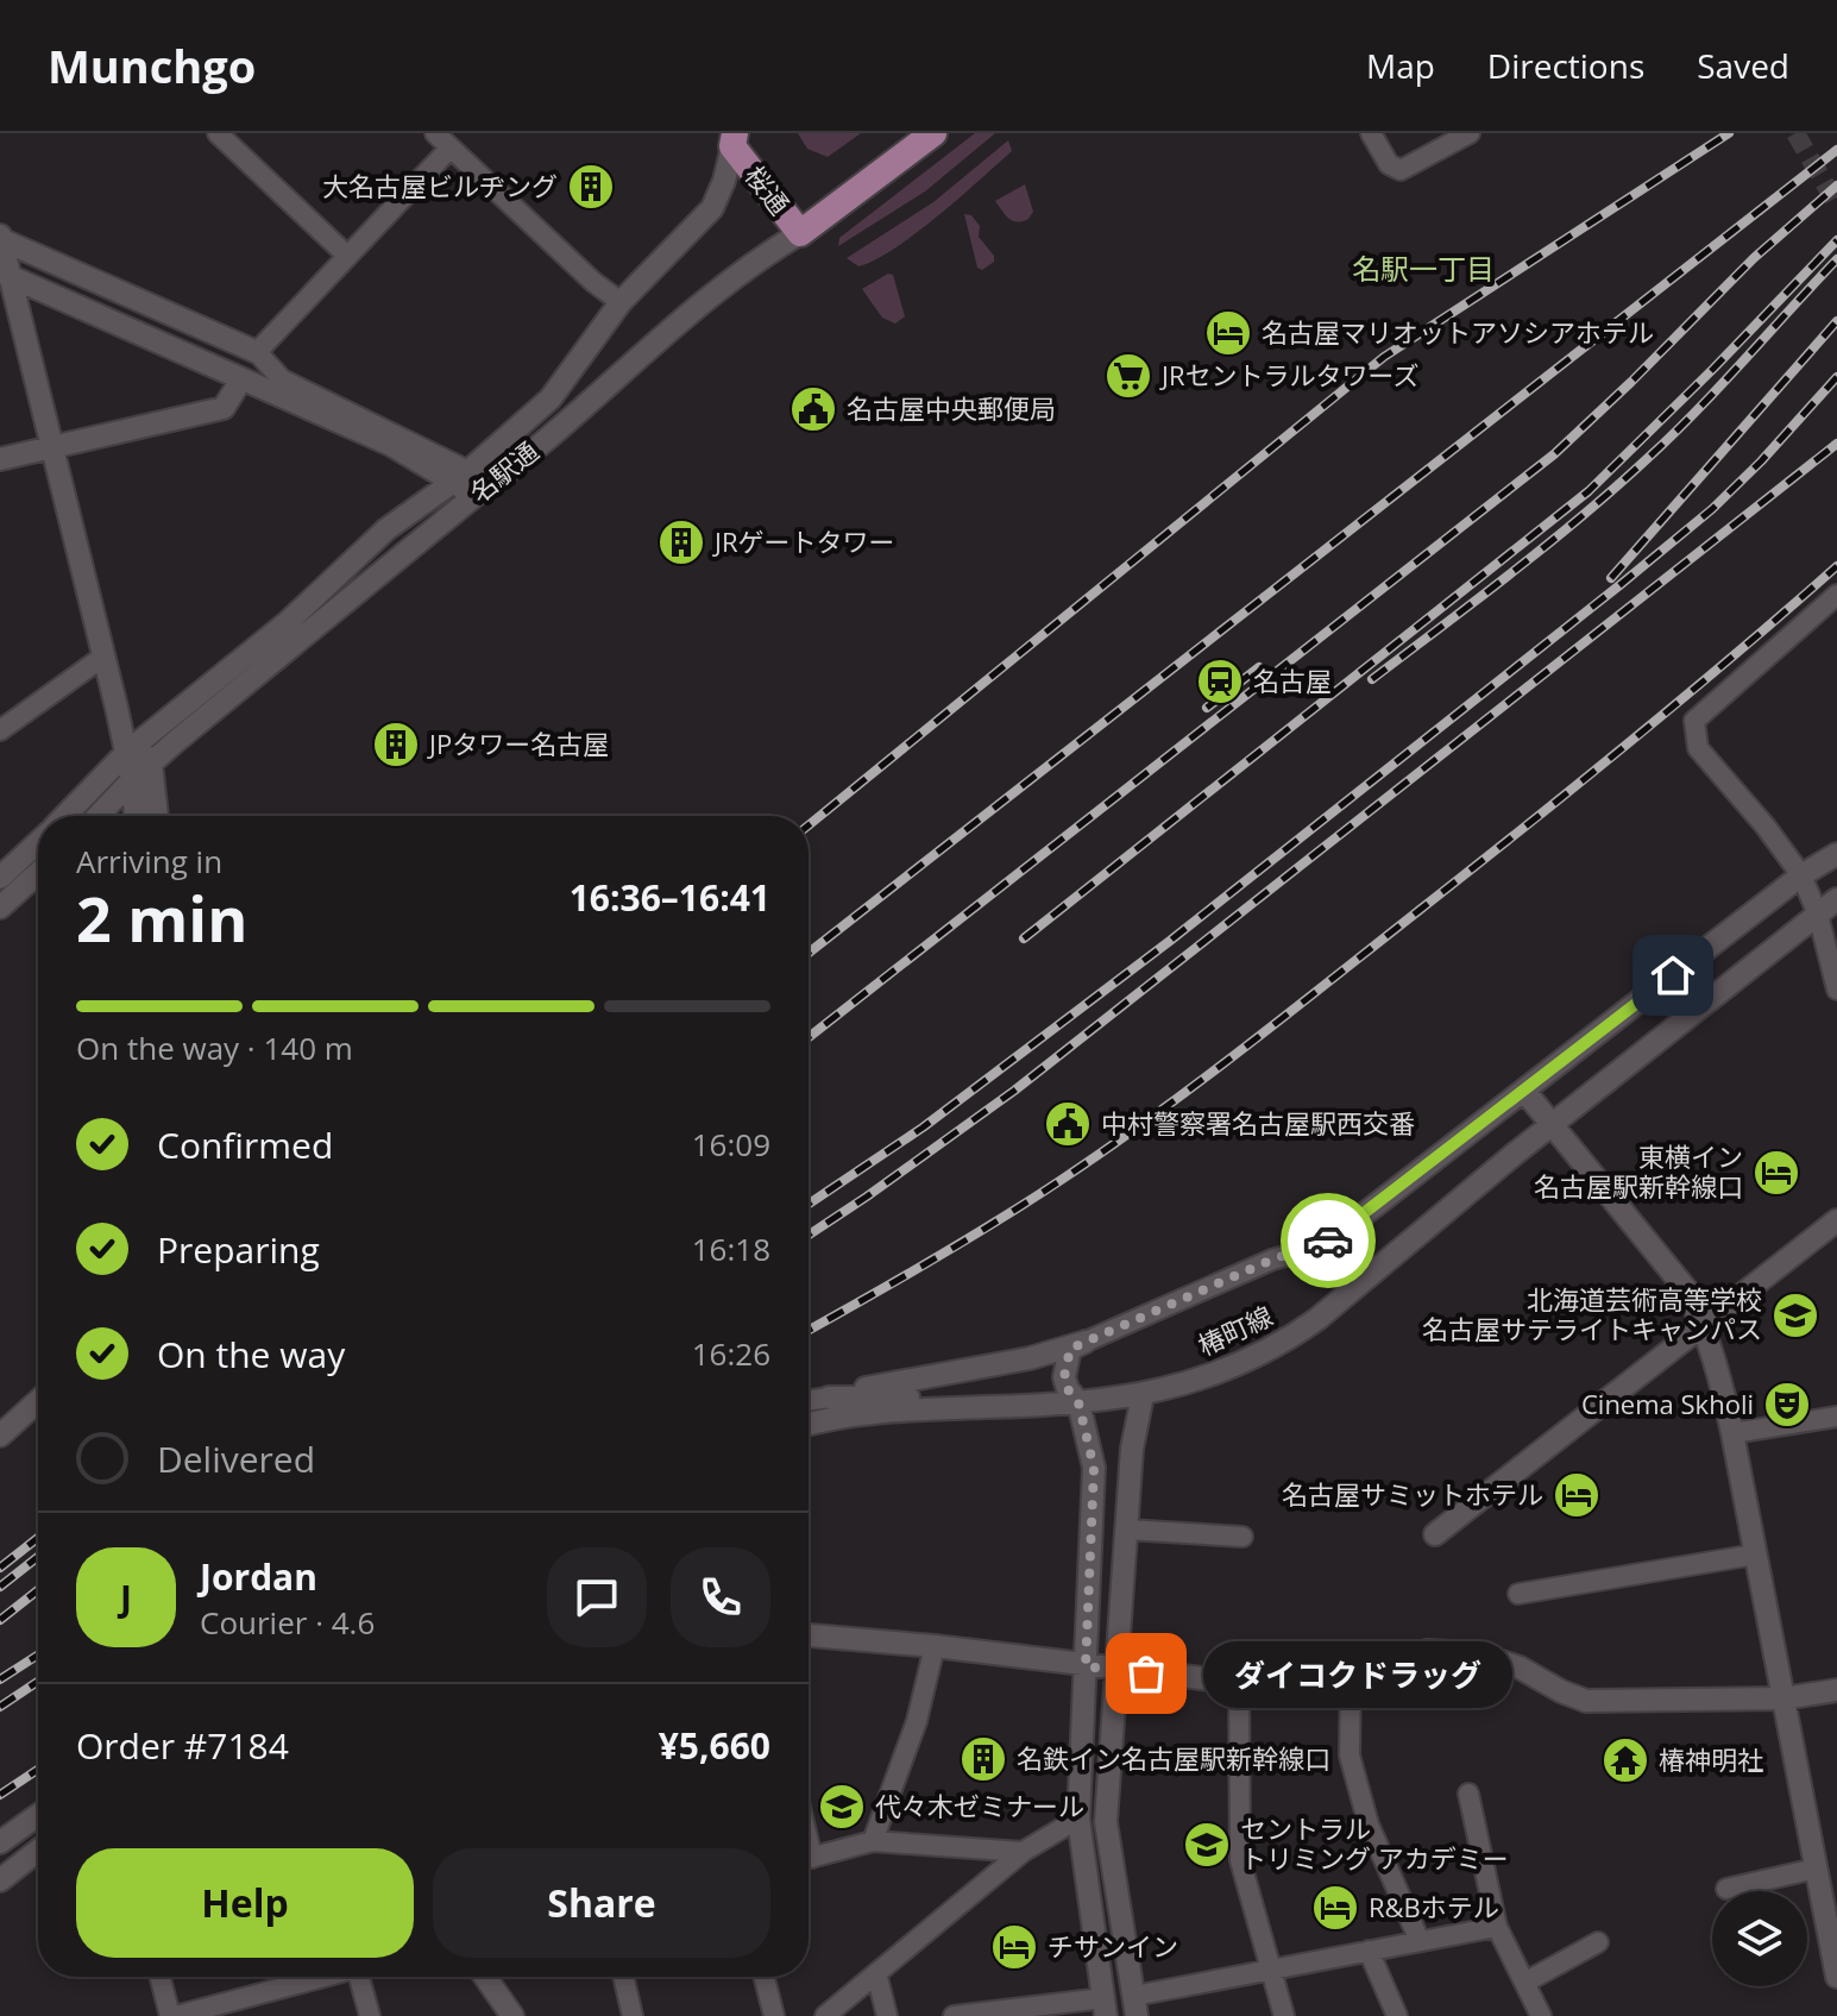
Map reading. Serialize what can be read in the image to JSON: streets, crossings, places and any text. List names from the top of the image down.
{
  "streets": {
    "main road": ["桜通", "名駅通"],
    "street": ["椿町線"]
  },
  "crossings": [
    ["桜通", "名駅通"]
  ],
  "districts": ["名駅一丁目"],
  "places": {
    "building": [
      "大名古屋ビルヂング",
      "JRゲートタワー",
      "JPタワー名古屋",
      "名鉄イン名古屋駅新幹線口"
    ],
    "hotel": [
      "名古屋マリオットアソシアホテル",
      "東横イン 名古屋駅新幹線口",
      "名古屋サミットホテル",
      "R&Bホテル",
      "チサンイン"
    ],
    "supermarket": ["JRセントラルタワーズ"],
    "public building": ["名古屋中央郵便局", "中村警察署名古屋駅西交番"],
    "station": ["名古屋"],
    "school or university": ["北海道芸術高等学校 名古屋サテライトキャンパス", "代々木ゼミナール", "セントラル トリミング アカデミー"],
    "theatre": ["Cinema Skholi"],
    "other": ["ダイコクドラッグ"],
    "temple": ["椿神明社"]
  },
  "page": {
    "header": "Munchgo",
    "nav": ["Map", "Directions", "Saved"],
    "heading": ["2 min", "Arriving in", "16:36–16:41"],
    "panel": [
      "Jordan",
      "Courier · 4.6",
      "Order #7184",
      "¥5,660"
    ],
    "bar": "On the way · 140 m",
    "list": [
      ["Confirmed", "16:09"],
      ["Preparing", "16:18"],
      ["On the way", "16:26"],
      "Delivered"
    ],
    "round": "J",
    "bubble": "ダイコクドラッグ",
    "buttons": ["Help", "Share"]
  }
}
